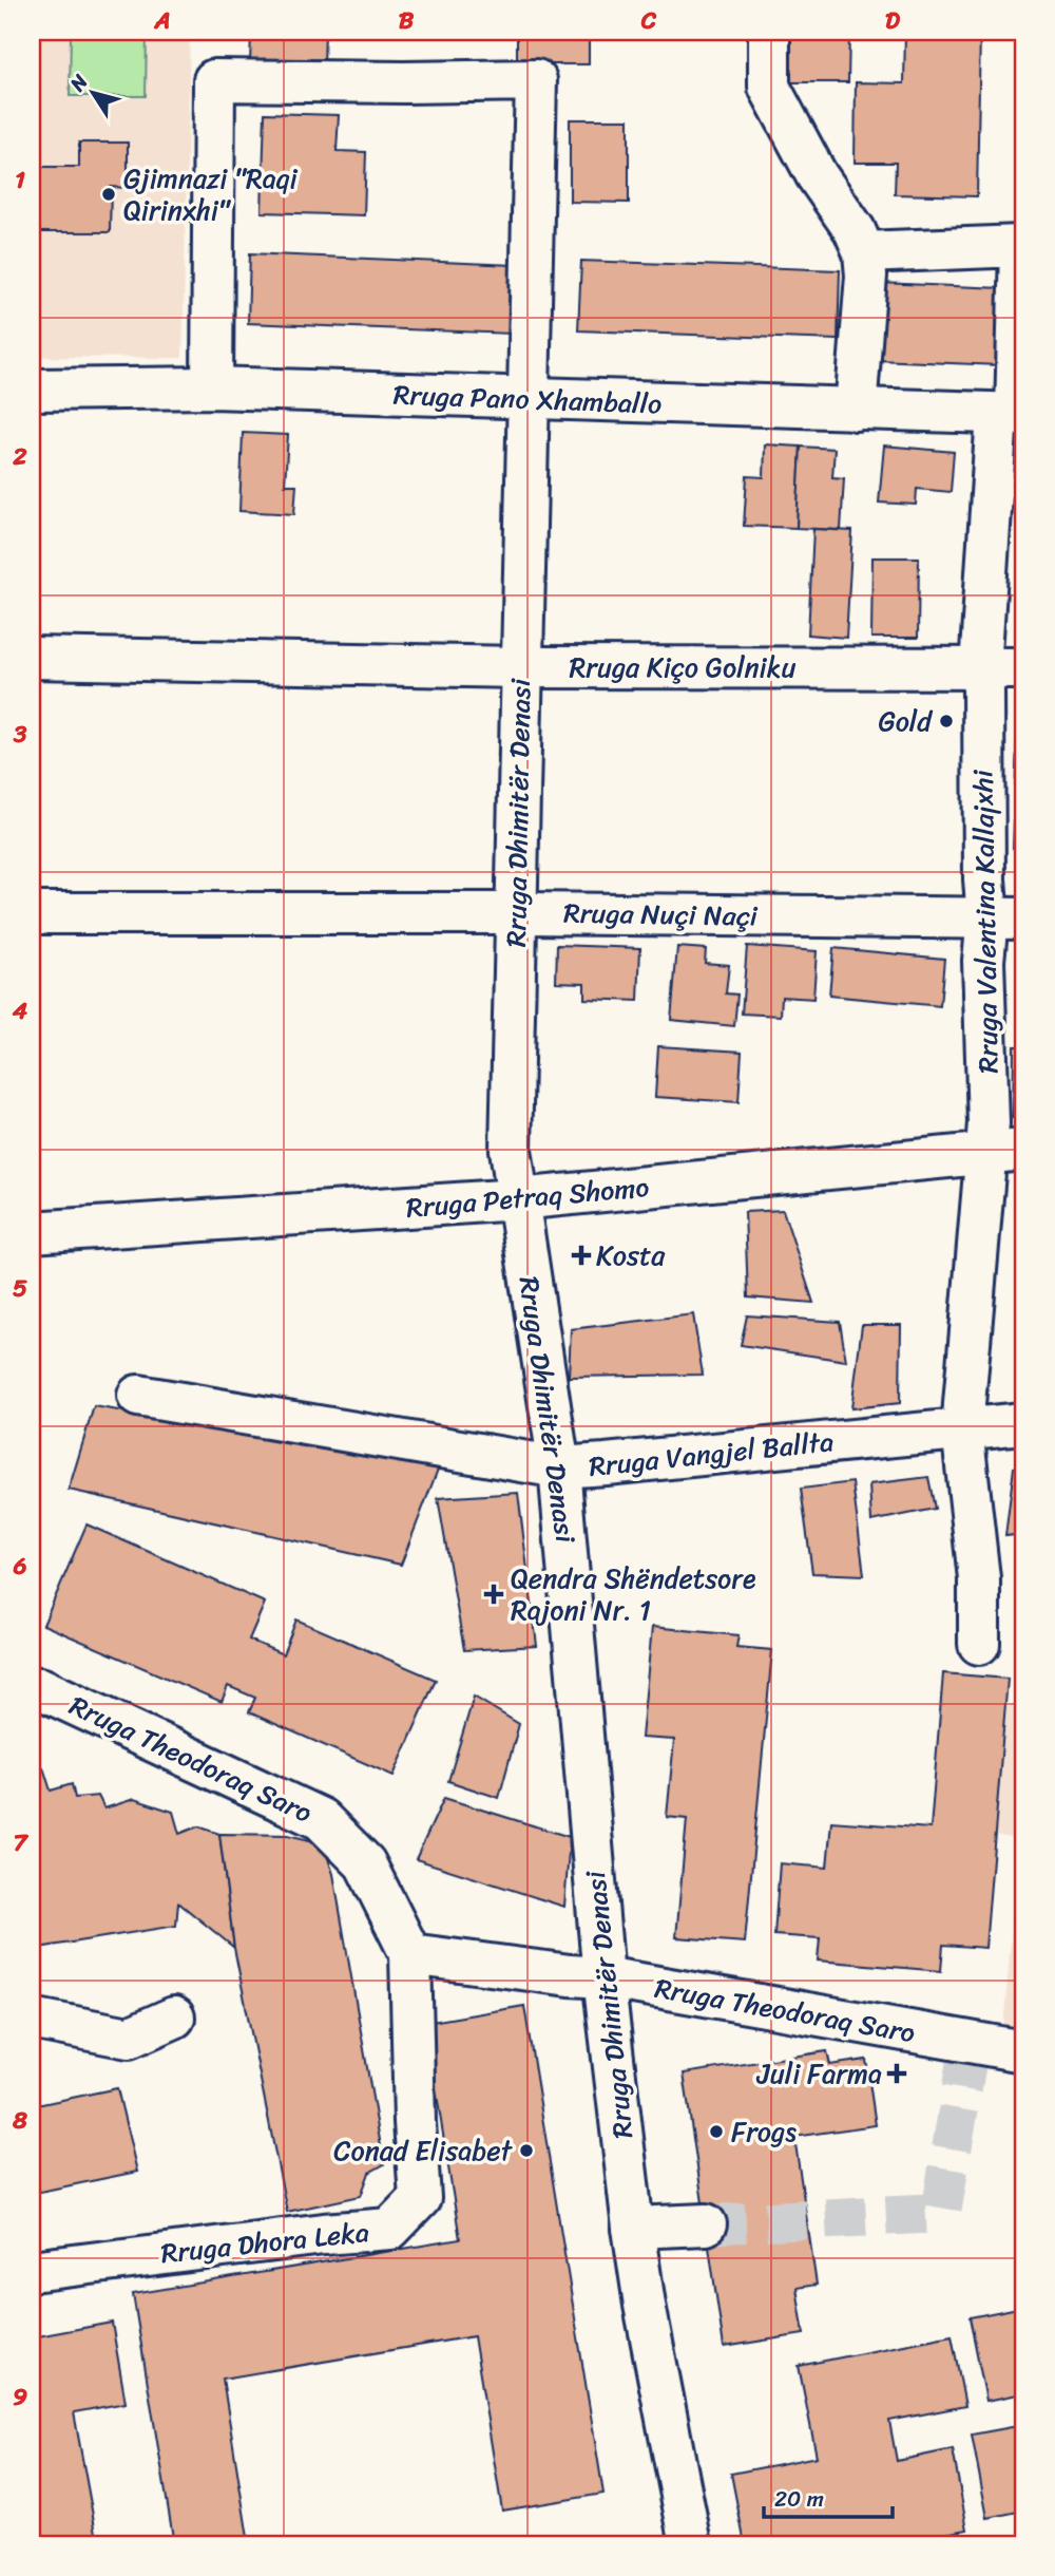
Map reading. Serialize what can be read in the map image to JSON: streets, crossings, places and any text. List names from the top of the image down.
{
  "streets": {
    "street": [
      "Rruga Pano Xhamballo",
      "Rruga Kiço Golniku",
      "Rruga Dhimitër Denasi",
      "Rruga Nuçi Naçi",
      "Rruga Valentina Kallajxhi",
      "Rruga Petraq Shomo",
      "Rruga Vangjel Ballta",
      "Rruga Theodoraq Saro",
      "Rruga Dhora Leka"
    ]
  },
  "crossings": [
    ["Rruga Pano Xhamballo", "Rruga Dhimitër Denasi"],
    ["Rruga Pano Xhamballo", "Rruga Valentina Kallajxhi"],
    ["Rruga Kiço Golniku", "Rruga Dhimitër Denasi"],
    ["Rruga Kiço Golniku", "Rruga Valentina Kallajxhi"],
    ["Rruga Dhimitër Denasi", "Rruga Nuçi Naçi"],
    ["Rruga Dhimitër Denasi", "Rruga Petraq Shomo"],
    ["Rruga Dhimitër Denasi", "Rruga Vangjel Ballta"],
    ["Rruga Dhimitër Denasi", "Rruga Theodoraq Saro"],
    ["Rruga Nuçi Naçi", "Rruga Valentina Kallajxhi"],
    ["Rruga Valentina Kallajxhi", "Rruga Petraq Shomo"],
    ["Rruga Valentina Kallajxhi", "Rruga Vangjel Ballta"],
    ["Rruga Theodoraq Saro", "Rruga Dhora Leka"]
  ],
  "places": {
    "other": [
      "Gjimnazi \"Raqi Qirinxhi\"",
      "Gold",
      "Frogs",
      "Conad Elisabet"
    ],
    "health": ["Kosta", "Qendra Shëndetsore Rajoni Nr. 1", "Juli Farma"]
  },
  "scale_bar": "20 m",
  "north": "top left",
  "grid": {
    "columns": [
      "A",
      "B",
      "C",
      "D"
    ],
    "rows": [
      "1",
      "2",
      "3",
      "4",
      "5",
      "6",
      "7",
      "8",
      "9"
    ]
  }
}
